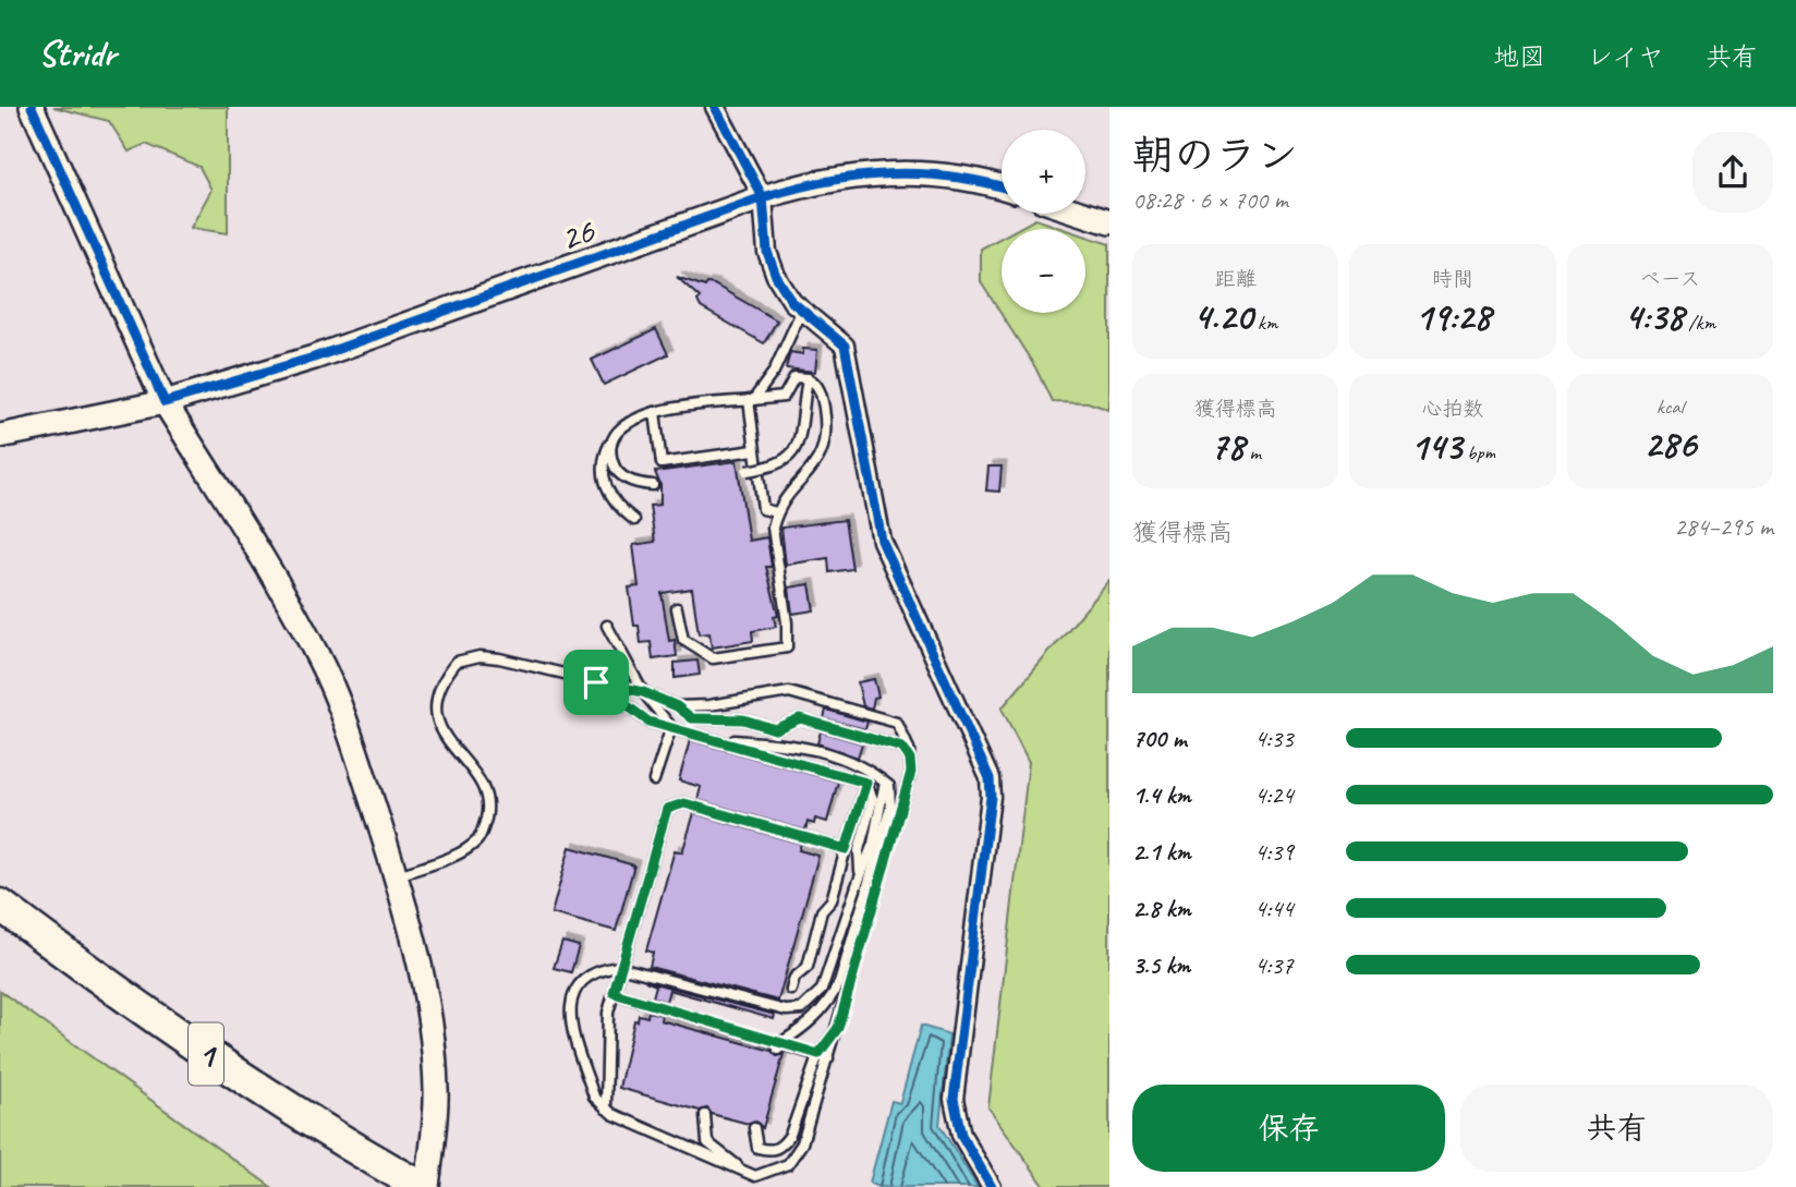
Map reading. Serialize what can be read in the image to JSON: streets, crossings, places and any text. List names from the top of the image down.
{
  "streets": {
    "highway": ["1"],
    "street": ["26"]
  },
  "page": {
    "header": "Stridr",
    "nav": ["地図", "レイヤ", "共有"],
    "heading": ["朝のラン", "08:28 · 6 × 700 m"],
    "map_buttons": ["+", "−"],
    "stats": [
      ["距離", "4.20 km"],
      ["時間", "19:28"],
      ["ペース", "4:38 /km"],
      ["獲得標高", "78 m"],
      ["心拍数", "143 bpm"],
      ["kcal", "286"]
    ],
    "chart": ["獲得標高", "284–295 m"],
    "list": [
      {
        "name": "700 m",
        "note": "4:33"
      },
      {
        "name": "1.4 km",
        "note": "4:24"
      },
      {
        "name": "2.1 km",
        "note": "4:39"
      },
      {
        "name": "2.8 km",
        "note": "4:44"
      },
      {
        "name": "3.5 km",
        "note": "4:37"
      }
    ],
    "buttons": ["保存", "共有"]
  }
}
